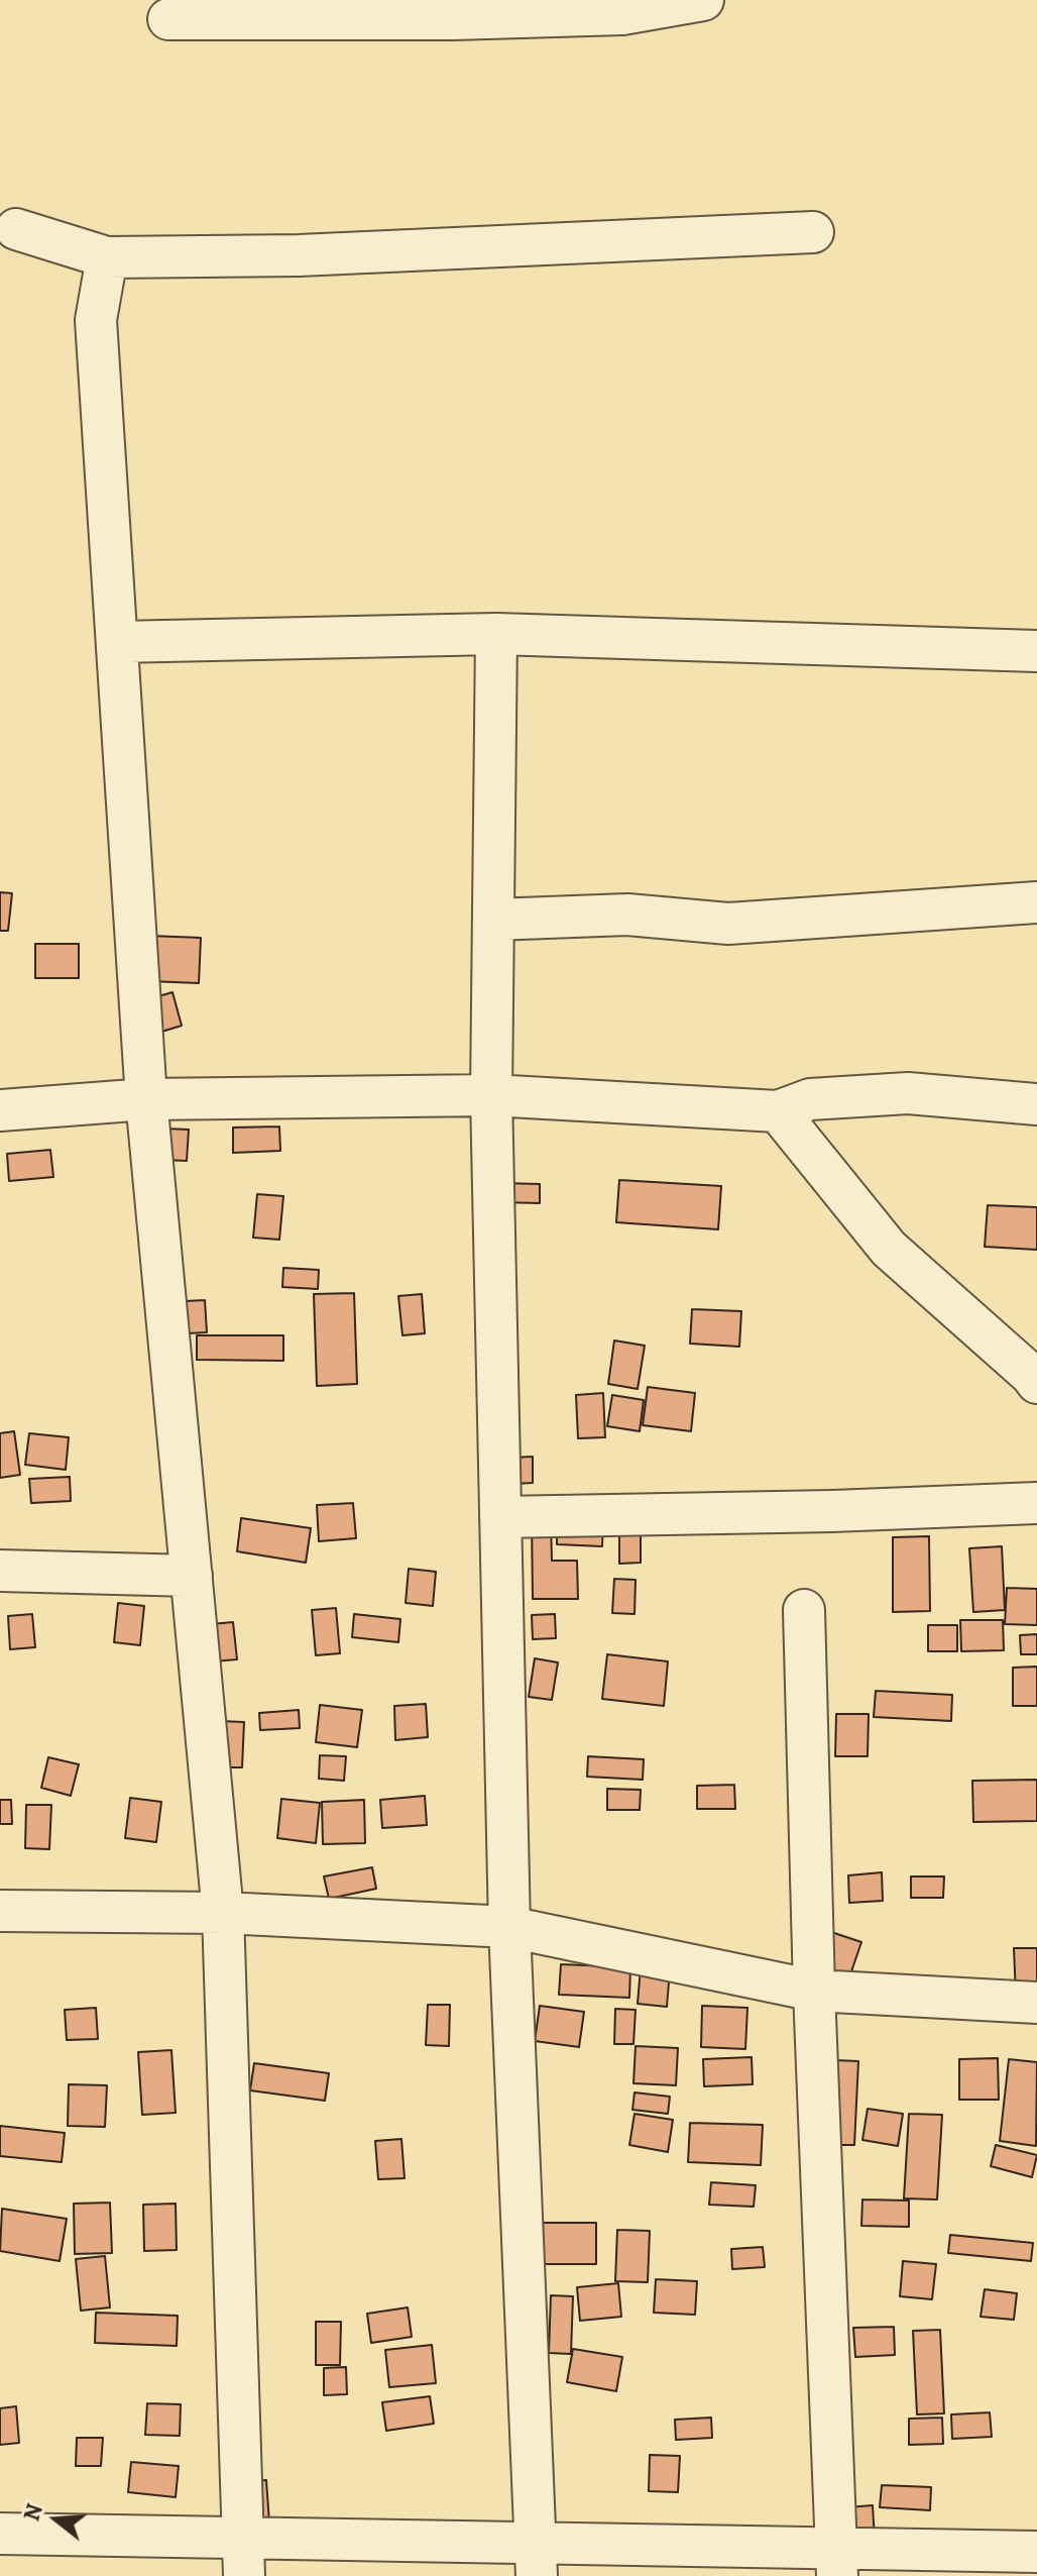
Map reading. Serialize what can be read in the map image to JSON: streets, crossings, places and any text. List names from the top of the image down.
{
  "north": "left"
}
